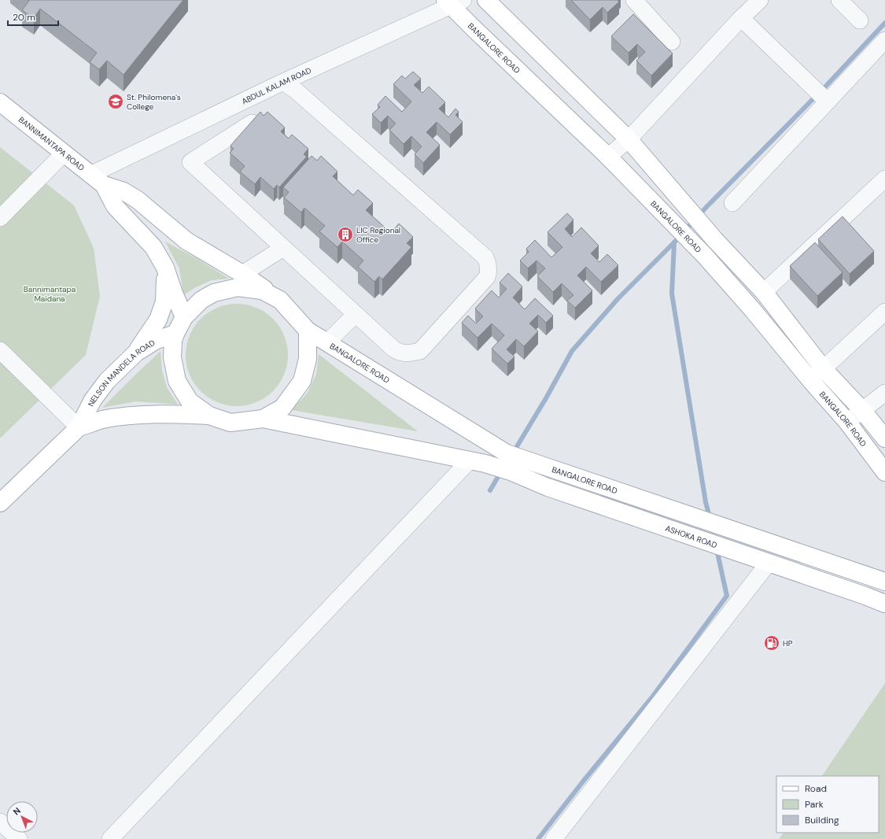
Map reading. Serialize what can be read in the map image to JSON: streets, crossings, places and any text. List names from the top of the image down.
{
  "streets": {
    "main road": [
      "BANGALORE ROAD",
      "BANNIMANTAPA ROAD",
      "NELSON MANDELA ROAD",
      "ASHOKA ROAD"
    ],
    "street": ["ABDUL KALAM ROAD"]
  },
  "crossings": [
    ["BANGALORE ROAD", "ABDUL KALAM ROAD"],
    ["BANGALORE ROAD", "ASHOKA ROAD"],
    ["ABDUL KALAM ROAD", "BANNIMANTAPA ROAD"]
  ],
  "parks": ["Bannimantapa Maidana"],
  "places": {
    "school or university": ["St. Philomena's College"],
    "building": ["LIC Regional Office"],
    "fuel station": ["HP"]
  },
  "legend": ["Road", "Park", "Building"],
  "scale_bar": "20 m",
  "north": "top left"
}
